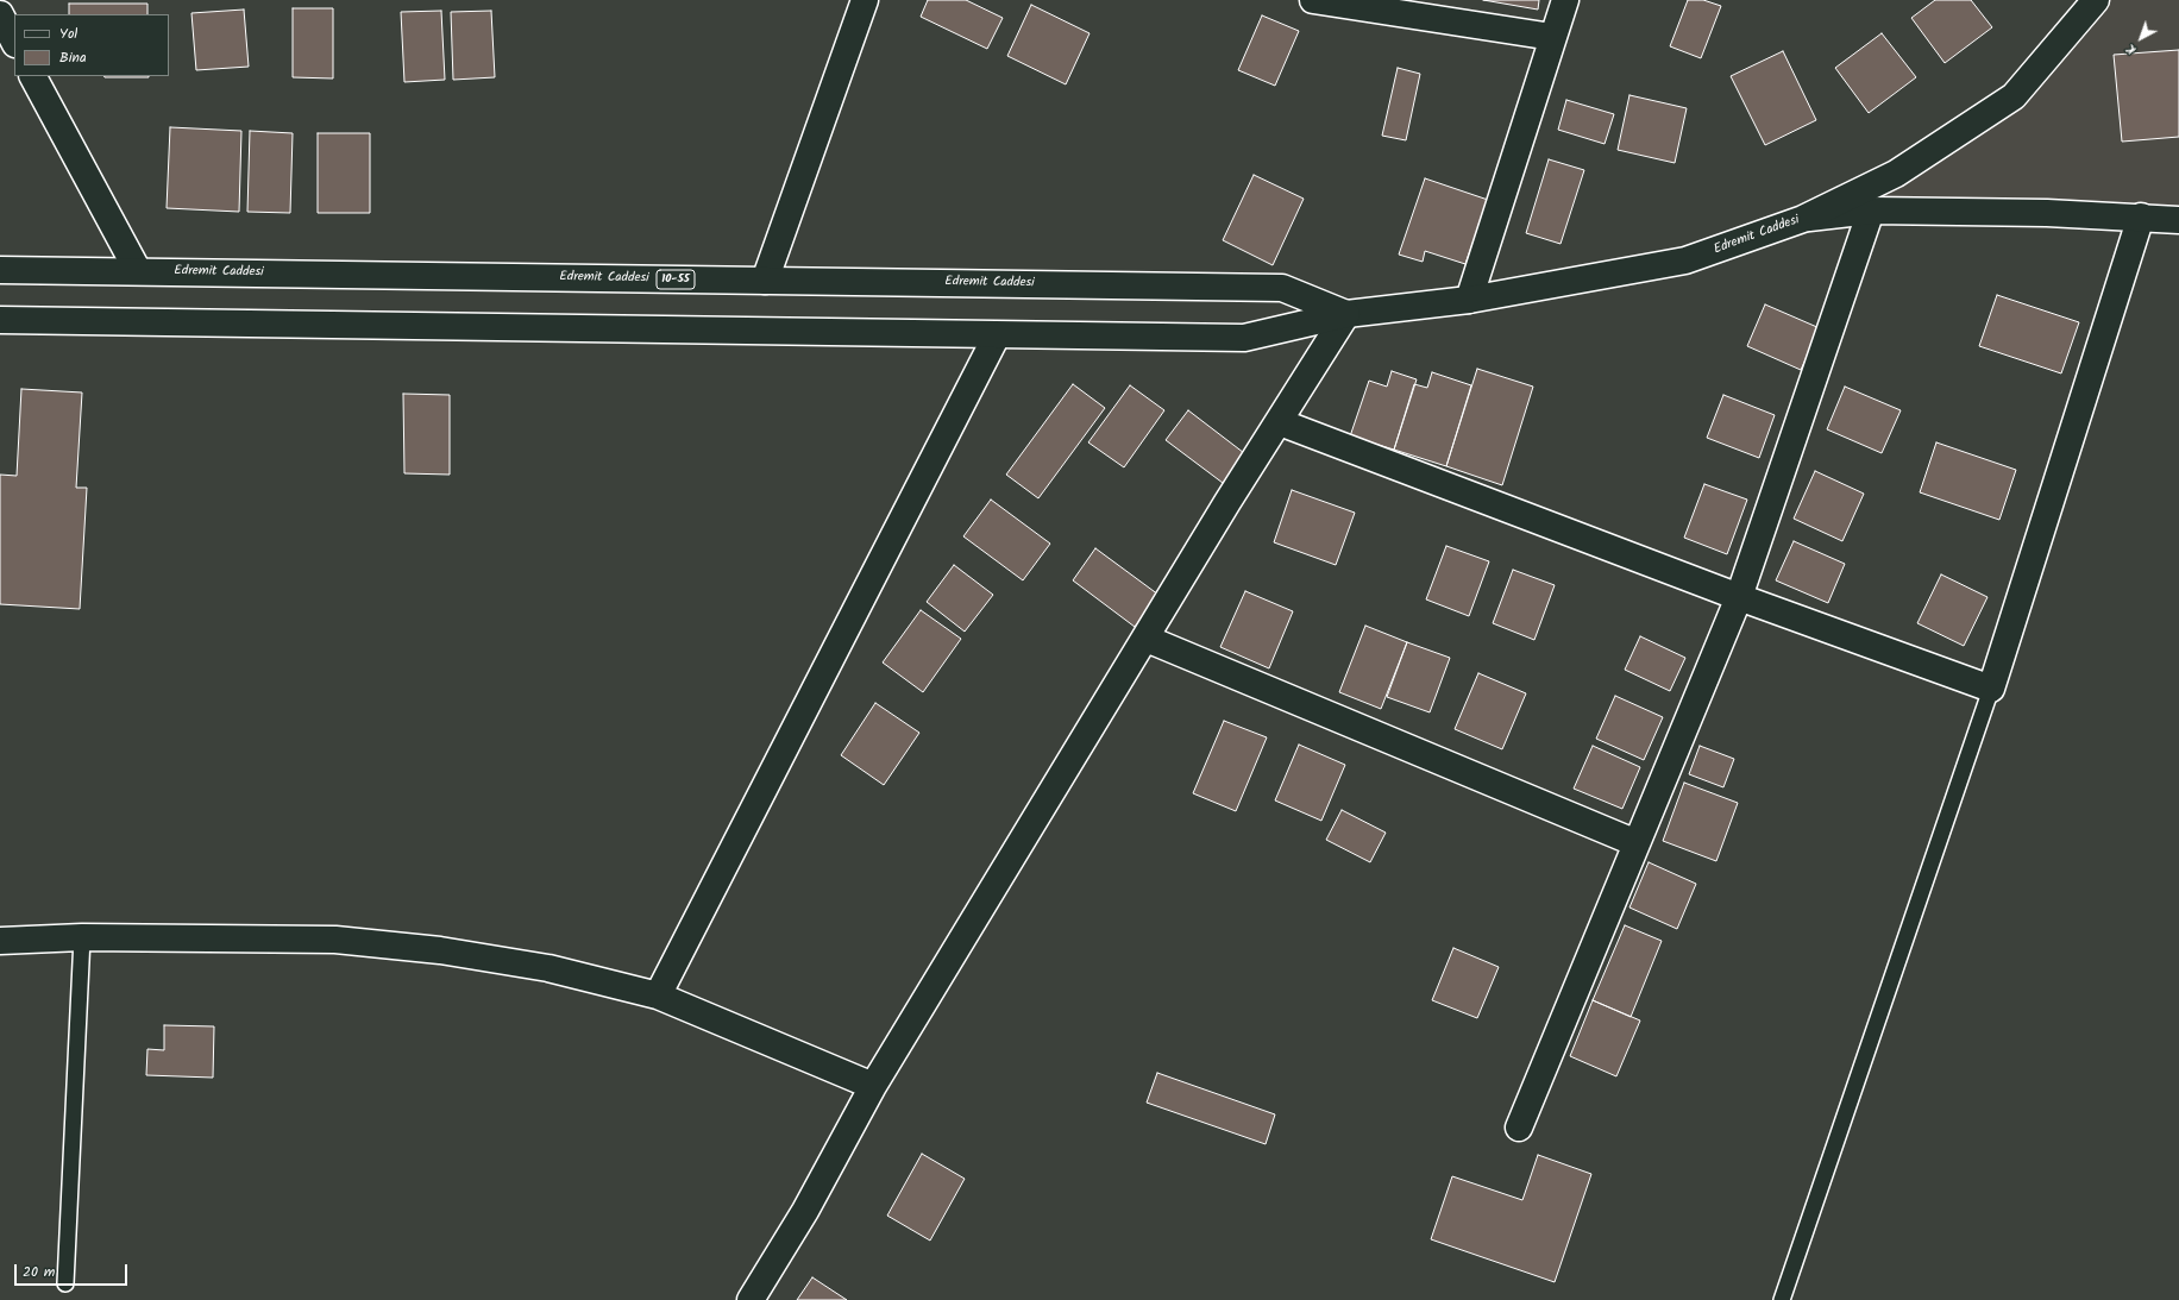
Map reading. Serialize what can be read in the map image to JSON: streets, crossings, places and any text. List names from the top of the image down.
{
  "streets": {
    "street": ["Edremit Caddesi", "10-55"]
  },
  "legend": ["Yol", "Bina"],
  "scale_bar": "20 m",
  "north": "bottom left"
}
